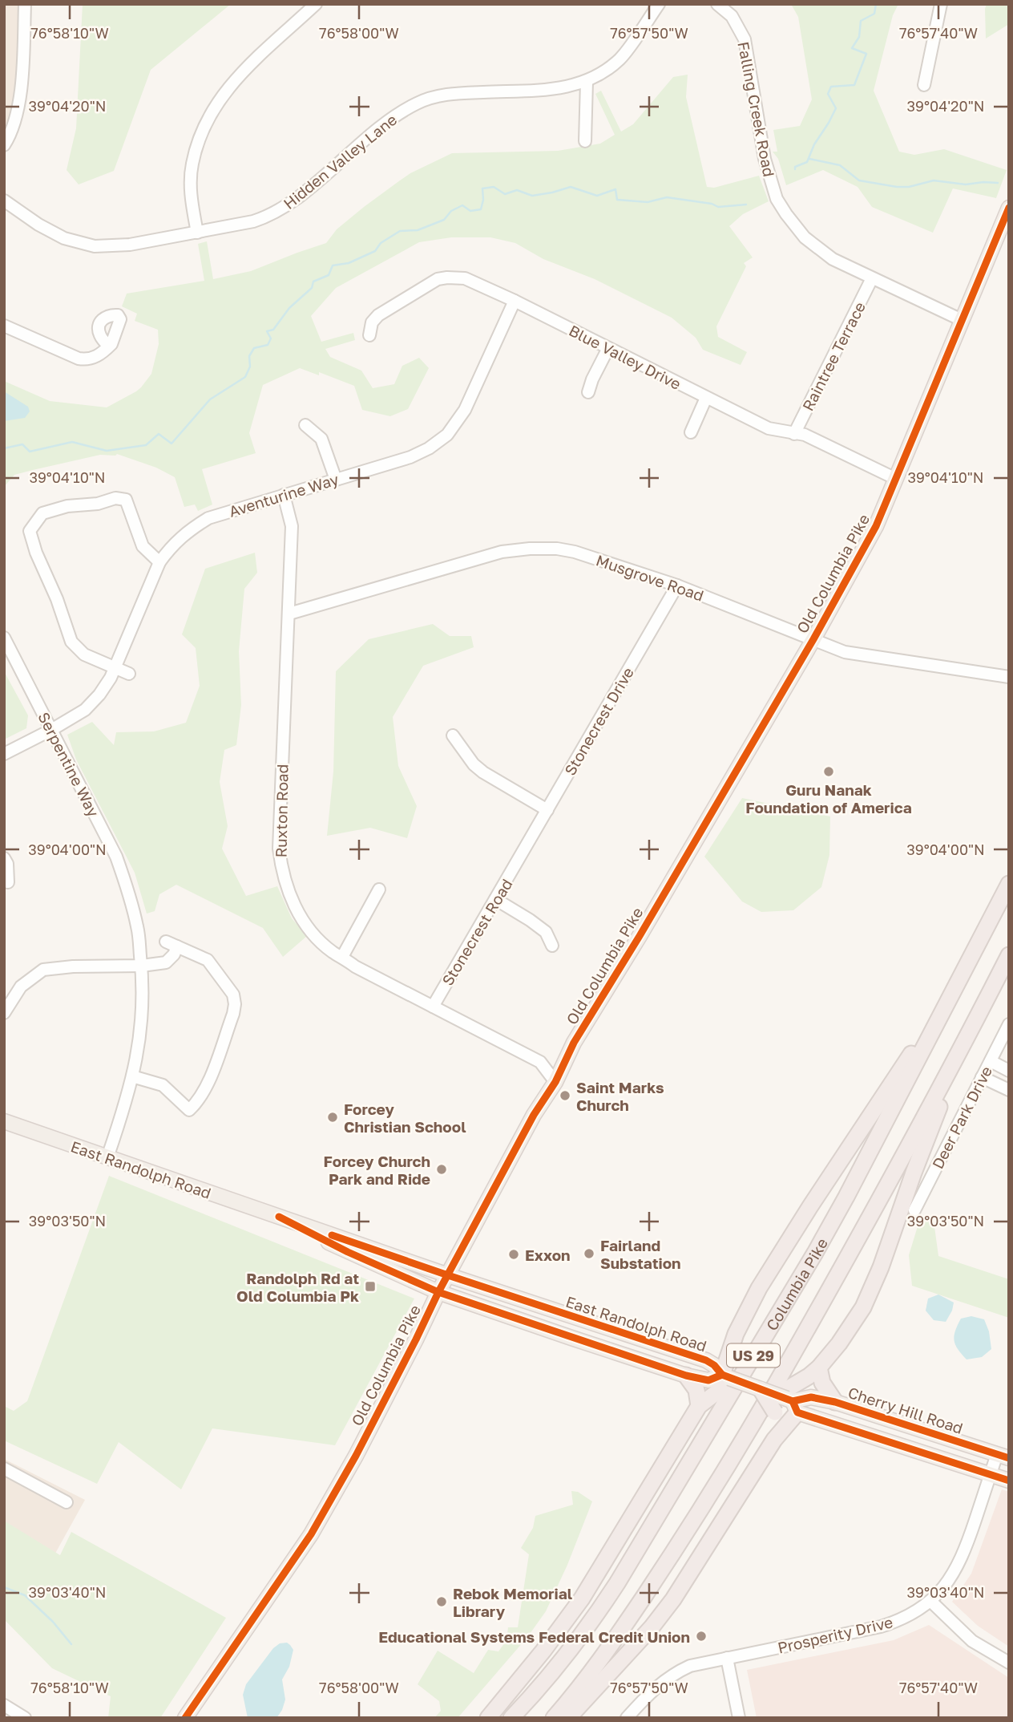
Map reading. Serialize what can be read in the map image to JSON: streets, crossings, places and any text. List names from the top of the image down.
{
  "streets": {
    "highway": ["Columbia Pike", "US 29"],
    "main road": ["Old Columbia Pike", "East Randolph Road", "Cherry Hill Road"],
    "street": [
      "Falling Creek Road",
      "Hidden Valley Lane",
      "Raintree Terrace",
      "Blue Valley Drive",
      "Aventurine Way",
      "Musgrove Road",
      "Stonecrest Drive",
      "Serpentine Way",
      "Ruxton Road",
      "Stonecrest Road",
      "Deer Park Drive",
      "Prosperity Drive"
    ]
  },
  "crossings": [
    ["Falling Creek Road", "Raintree Terrace"],
    ["Falling Creek Road", "Old Columbia Pike"],
    ["Raintree Terrace", "Blue Valley Drive"],
    ["Blue Valley Drive", "Aventurine Way"],
    ["Blue Valley Drive", "Old Columbia Pike"],
    ["Aventurine Way", "Serpentine Way"],
    ["Aventurine Way", "Ruxton Road"],
    ["Old Columbia Pike", "Musgrove Road"],
    ["Old Columbia Pike", "Ruxton Road"],
    ["Old Columbia Pike", "East Randolph Road"],
    ["Musgrove Road", "Stonecrest Drive"],
    ["Musgrove Road", "Ruxton Road"],
    ["Stonecrest Drive", "Stonecrest Road"],
    ["Serpentine Way", "East Randolph Road"],
    ["Ruxton Road", "Stonecrest Road"],
    ["East Randolph Road", "Cherry Hill Road"],
    ["Cherry Hill Road", "Prosperity Drive"]
  ],
  "places": {
    "other": [
      "Guru Nanak Foundation of America",
      "Saint Marks Church",
      "Forcey Christian School",
      "Forcey Church Park and Ride",
      "Fairland Substation",
      "Exxon",
      "Rebok Memorial Library",
      "Educational Systems Federal Credit Union"
    ],
    "transit": ["Randolph Rd at Old Columbia Pk"]
  },
  "coordinates": [
    "76°58'10\"W",
    "76°58'00\"W",
    "76°57'50\"W",
    "76°57'40\"W",
    "39°04'20\"N",
    "39°04'10\"N",
    "39°04'00\"N",
    "39°03'50\"N",
    "39°03'40\"N"
  ]
}
